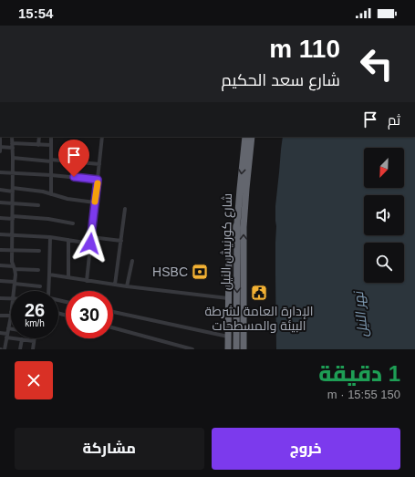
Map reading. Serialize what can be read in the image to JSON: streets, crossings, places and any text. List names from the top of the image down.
{
  "streets": {
    "highway": ["شارع كورنيش النيل"]
  },
  "water": ["نهر النيل"],
  "places": {
    "bank": ["HSBC"],
    "public building": ["الإدارة العامة لشرطة البيئة والمسطحات"]
  },
  "north": "bottom left",
  "page": {
    "status": "15:54",
    "turn": ["110 m", "شارع سعد الحكيم"],
    "then": "ثم",
    "speed": "26 km/h",
    "limit": "30",
    "heading": ["1 دقيقة", "150 m · 15:55"],
    "buttons": ["خروج", "مشاركة"]
  }
}
